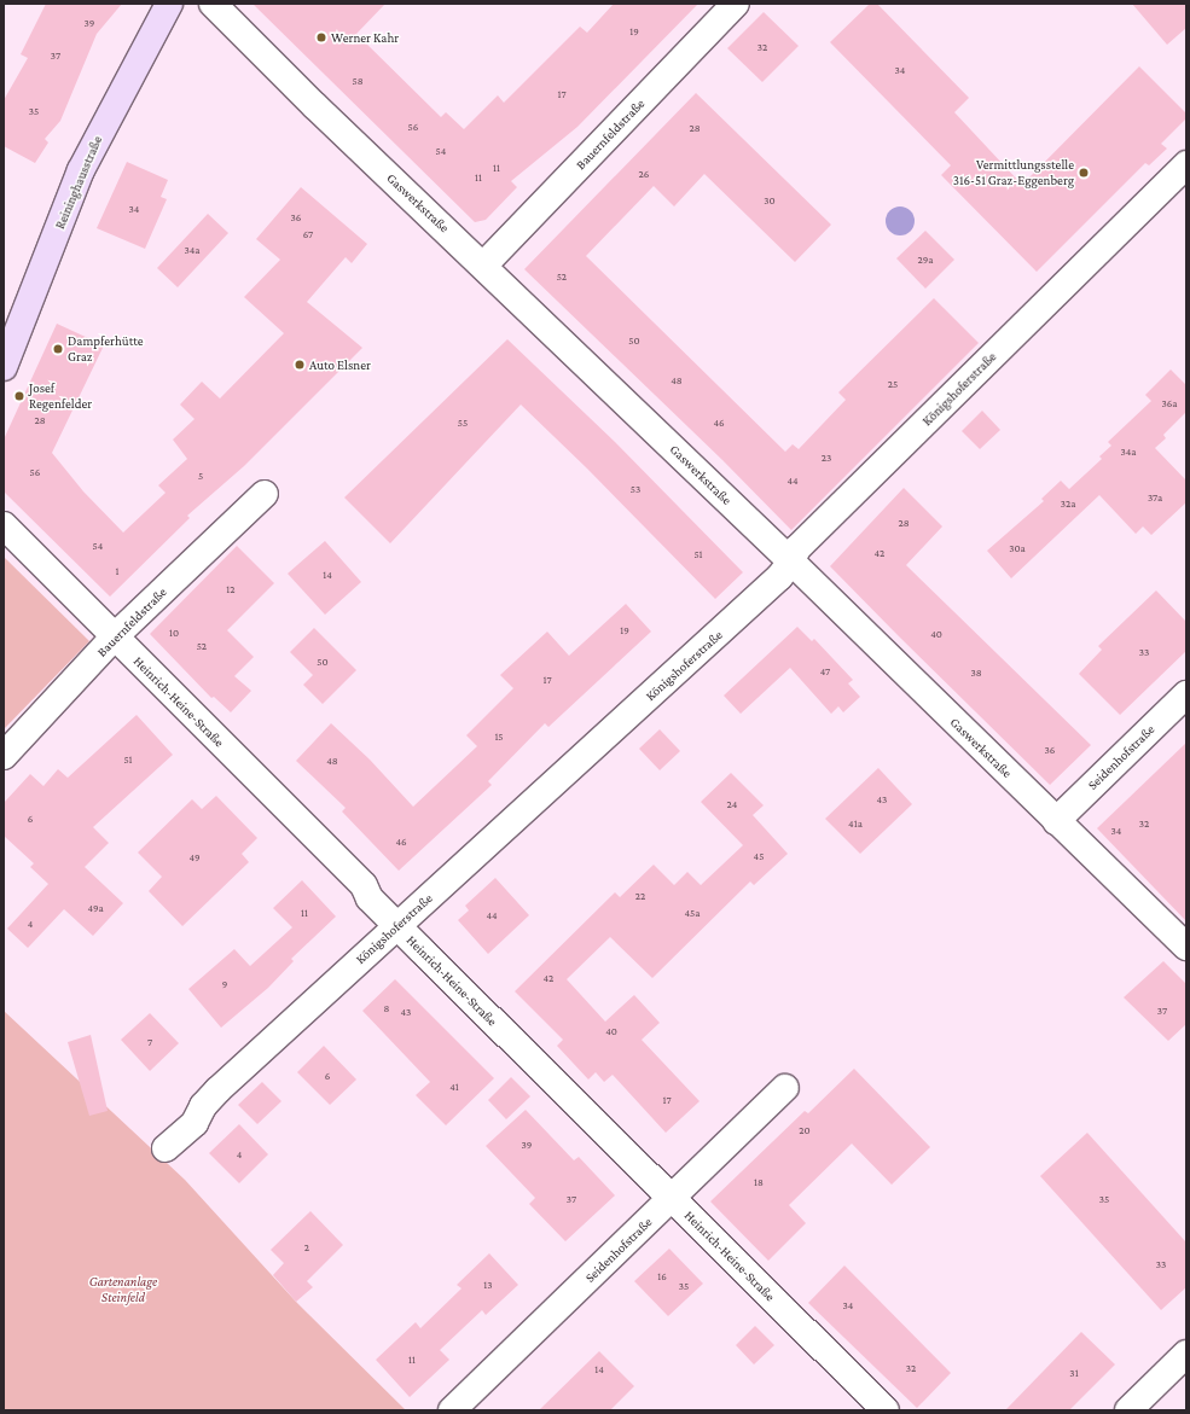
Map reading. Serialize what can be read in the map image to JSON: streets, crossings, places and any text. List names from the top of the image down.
{
  "streets": {
    "main road": ["Reininghausstraße"],
    "street": [
      "Bauernfeldstraße",
      "Gaswerkstraße",
      "Königshoferstraße",
      "Heinrich-Heine-Straße",
      "Seidenhofstraße"
    ]
  },
  "crossings": [
    ["Bauernfeldstraße", "Gaswerkstraße"],
    ["Bauernfeldstraße", "Heinrich-Heine-Straße"],
    ["Gaswerkstraße", "Königshoferstraße"],
    ["Gaswerkstraße", "Seidenhofstraße"],
    ["Königshoferstraße", "Heinrich-Heine-Straße"],
    ["Heinrich-Heine-Straße", "Seidenhofstraße"]
  ],
  "parks": ["Gartenanlage Steinfeld"],
  "places": [
    "Werner Kahr",
    "Vermittlungsstelle 316-51 Graz-Eggenberg",
    "Dampferhütte Graz",
    "Auto Elsner",
    "Josef Regenfelder"
  ],
  "house_numbers": [
    "39",
    "19",
    "32",
    "37",
    "34",
    "58",
    "17",
    "35",
    "56",
    "28",
    "54",
    "11",
    "26",
    "11",
    "30",
    "34",
    "36",
    "67",
    "34a",
    "29a",
    "52",
    "50",
    "48",
    "25",
    "36a",
    "28",
    "55",
    "46",
    "34a",
    "23",
    "56",
    "5",
    "44",
    "53",
    "37a",
    "32a",
    "28",
    "54",
    "30a",
    "42",
    "51",
    "1",
    "14",
    "12",
    "19",
    "10",
    "40",
    "52",
    "33",
    "50",
    "47",
    "38",
    "17",
    "15",
    "36",
    "51",
    "48",
    "43",
    "24",
    "6",
    "41a",
    "32",
    "34",
    "46",
    "45",
    "49",
    "22",
    "49a",
    "11",
    "45a",
    "44",
    "4",
    "42",
    "9",
    "8",
    "37",
    "43",
    "40",
    "7",
    "6",
    "41",
    "17",
    "20",
    "39",
    "4",
    "18",
    "37",
    "35",
    "2",
    "33",
    "16",
    "13",
    "35",
    "34",
    "11",
    "32",
    "14",
    "31"
  ]
}
